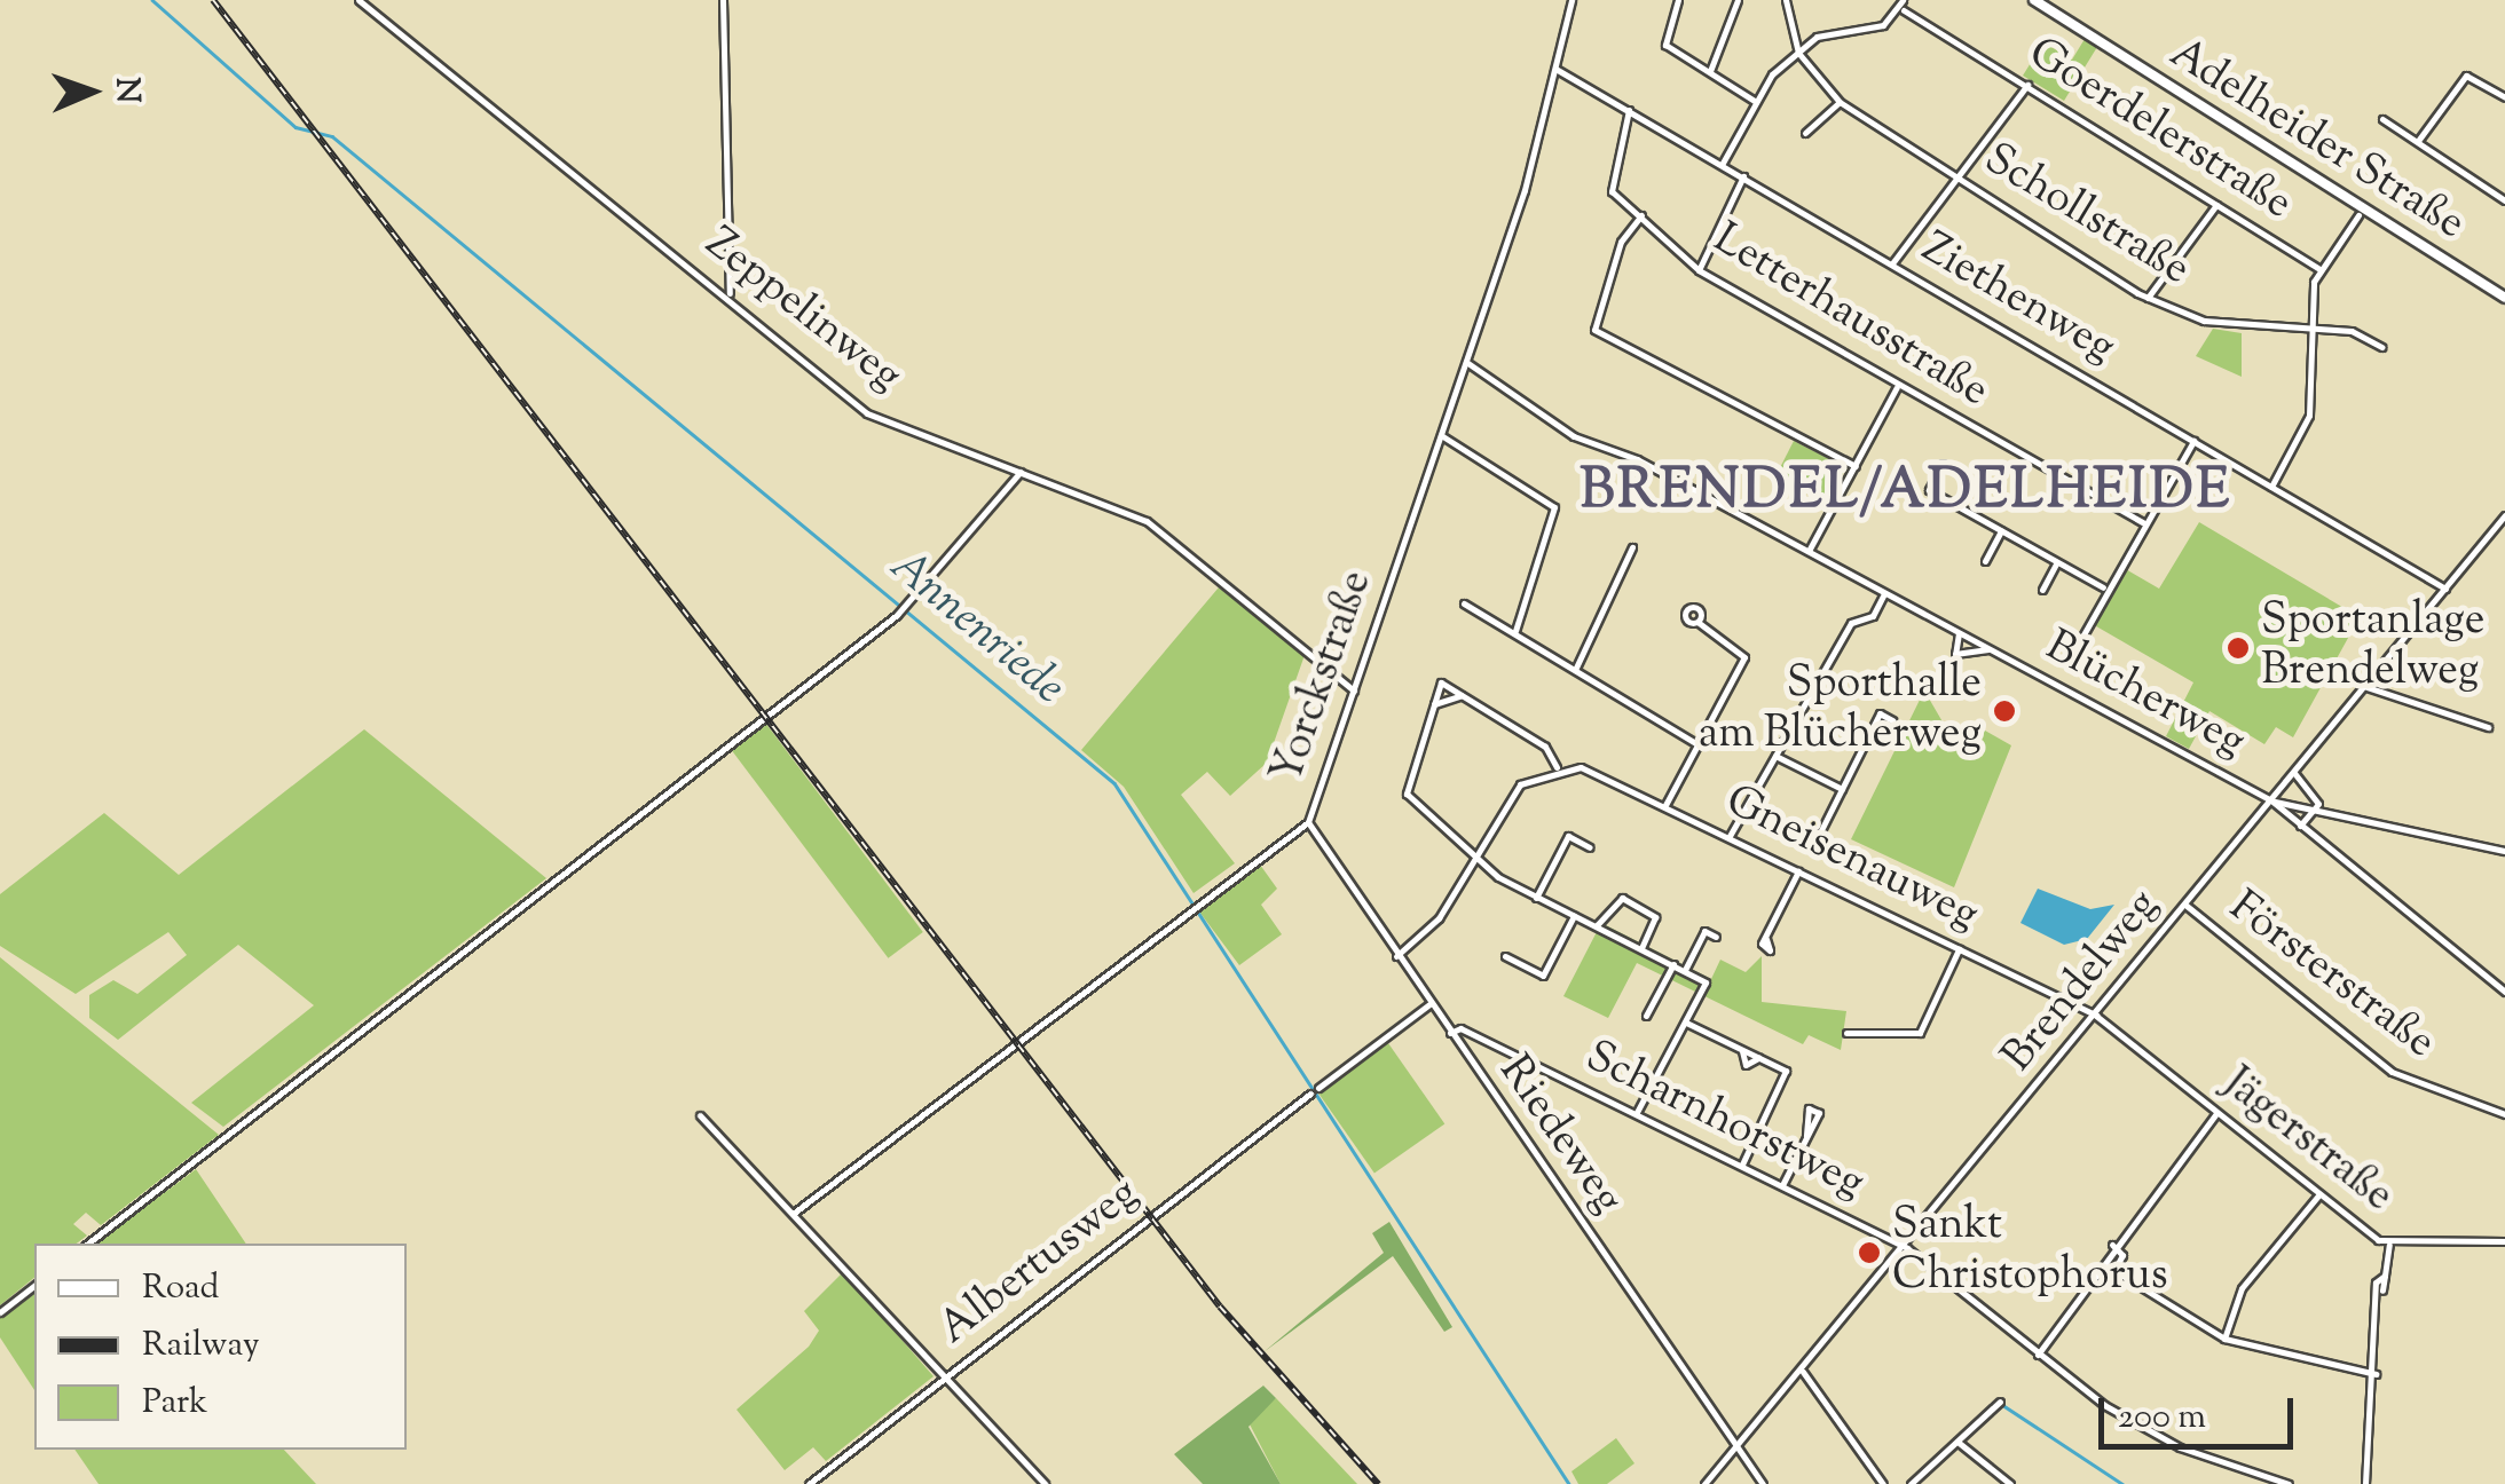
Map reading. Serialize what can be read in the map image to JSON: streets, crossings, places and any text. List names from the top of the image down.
{
  "streets": {
    "main road": ["Adelheider Straße"],
    "street": [
      "Goerdelerstraße",
      "Schollstraße",
      "Ziethenweg",
      "Zeppelinweg",
      "Letterhausstraße",
      "Yorckstraße",
      "Blücherweg",
      "Gneisenauweg",
      "Försterstraße",
      "Brendelweg",
      "Scharnhorstweg",
      "Riedeweg",
      "Jägerstraße",
      "Albertusweg"
    ]
  },
  "crossings": [
    ["Ziethenweg", "Letterhausstraße"],
    ["Ziethenweg", "Yorckstraße"],
    ["Ziethenweg", "Brendelweg"],
    ["Zeppelinweg", "Yorckstraße"],
    ["Yorckstraße", "Blücherweg"],
    ["Yorckstraße", "Riedeweg"],
    ["Blücherweg", "Brendelweg"],
    ["Gneisenauweg", "Brendelweg"],
    ["Gneisenauweg", "Jägerstraße"],
    ["Försterstraße", "Brendelweg"],
    ["Brendelweg", "Scharnhorstweg"],
    ["Brendelweg", "Riedeweg"],
    ["Brendelweg", "Jägerstraße"],
    ["Scharnhorstweg", "Riedeweg"]
  ],
  "districts": ["BRENDEL/ADELHEIDE"],
  "water": ["Annenriede"],
  "places": ["Sportanlage Brendelweg", "Sporthalle am Blücherweg", "Sankt Christophorus"],
  "legend": ["Road", "Railway", "Park"],
  "scale_bar": "200 m",
  "north": "right"
}
